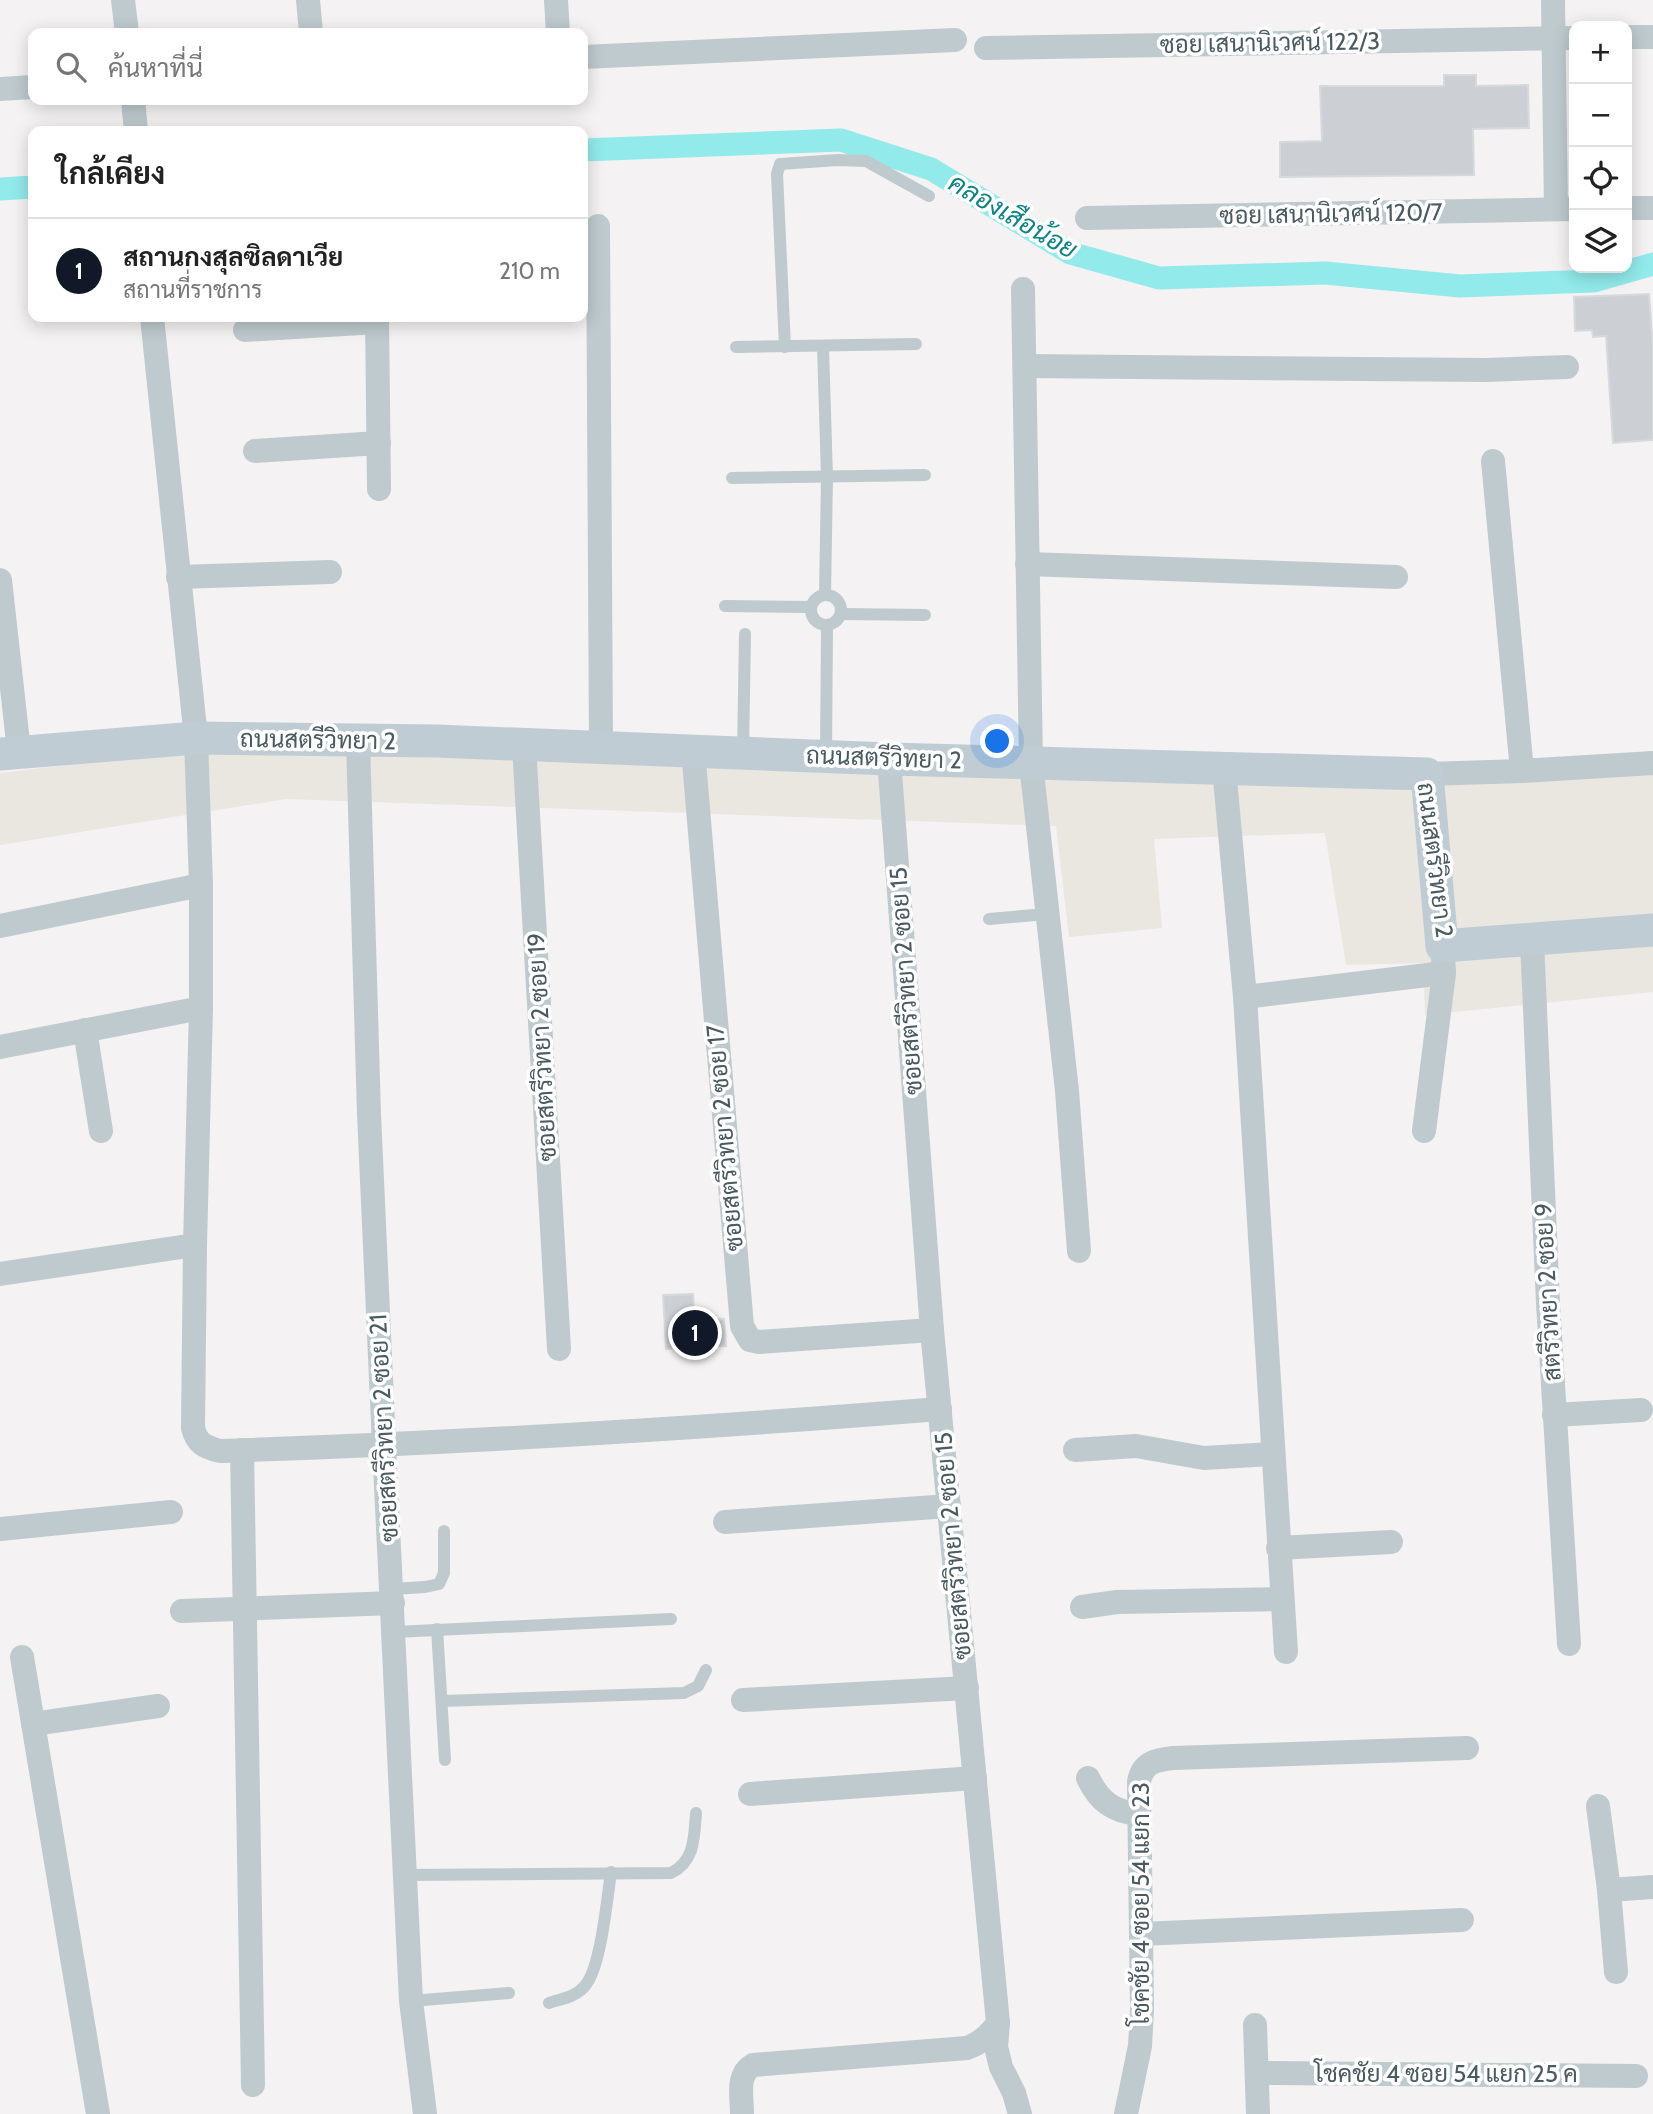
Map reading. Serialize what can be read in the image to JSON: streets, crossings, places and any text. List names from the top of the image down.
{
  "streets": {
    "street": [
      "ซอย เสนานิเวศน์ 122/3",
      "ซอย เสนานิเวศน์ 120/7",
      "ถนนสตรีวิทยา 2",
      "ซอยสตรีวิทยา 2 ซอย 15",
      "ซอยสตรีวิทยา 2 ซอย 19",
      "ซอยสตรีวิทยา 2 ซอย 17",
      "สตรีวิทยา 2 ซอย 9",
      "ซอยสตรีวิทยา 2 ซอย 21",
      "โชคชัย 4 ซอย 54 แยก 23",
      "โชคชัย 4 ซอย 54 แยก 25 ค"
    ]
  },
  "crossings": [
    ["ถนนสตรีวิทยา 2", "ซอยสตรีวิทยา 2 ซอย 15"],
    ["ถนนสตรีวิทยา 2", "ซอยสตรีวิทยา 2 ซอย 19"],
    ["ถนนสตรีวิทยา 2", "ซอยสตรีวิทยา 2 ซอย 17"],
    ["ถนนสตรีวิทยา 2", "สตรีวิทยา 2 ซอย 9"],
    ["ถนนสตรีวิทยา 2", "ซอยสตรีวิทยา 2 ซอย 21"],
    ["ซอยสตรีวิทยา 2 ซอย 15", "ซอยสตรีวิทยา 2 ซอย 17"]
  ],
  "water": ["คลองเสือน้อย"],
  "page": {
    "map_buttons": ["+", "−"],
    "search": "ค้นหาที่นี่",
    "heading": "ใกล้เคียง",
    "list": [
      {
        "mark": "1",
        "name": "สถานกงสุลซิลดาเวีย",
        "note": "สถานที่ราชการ",
        "value": "210 m"
      }
    ],
    "pins": "1"
  }
}
